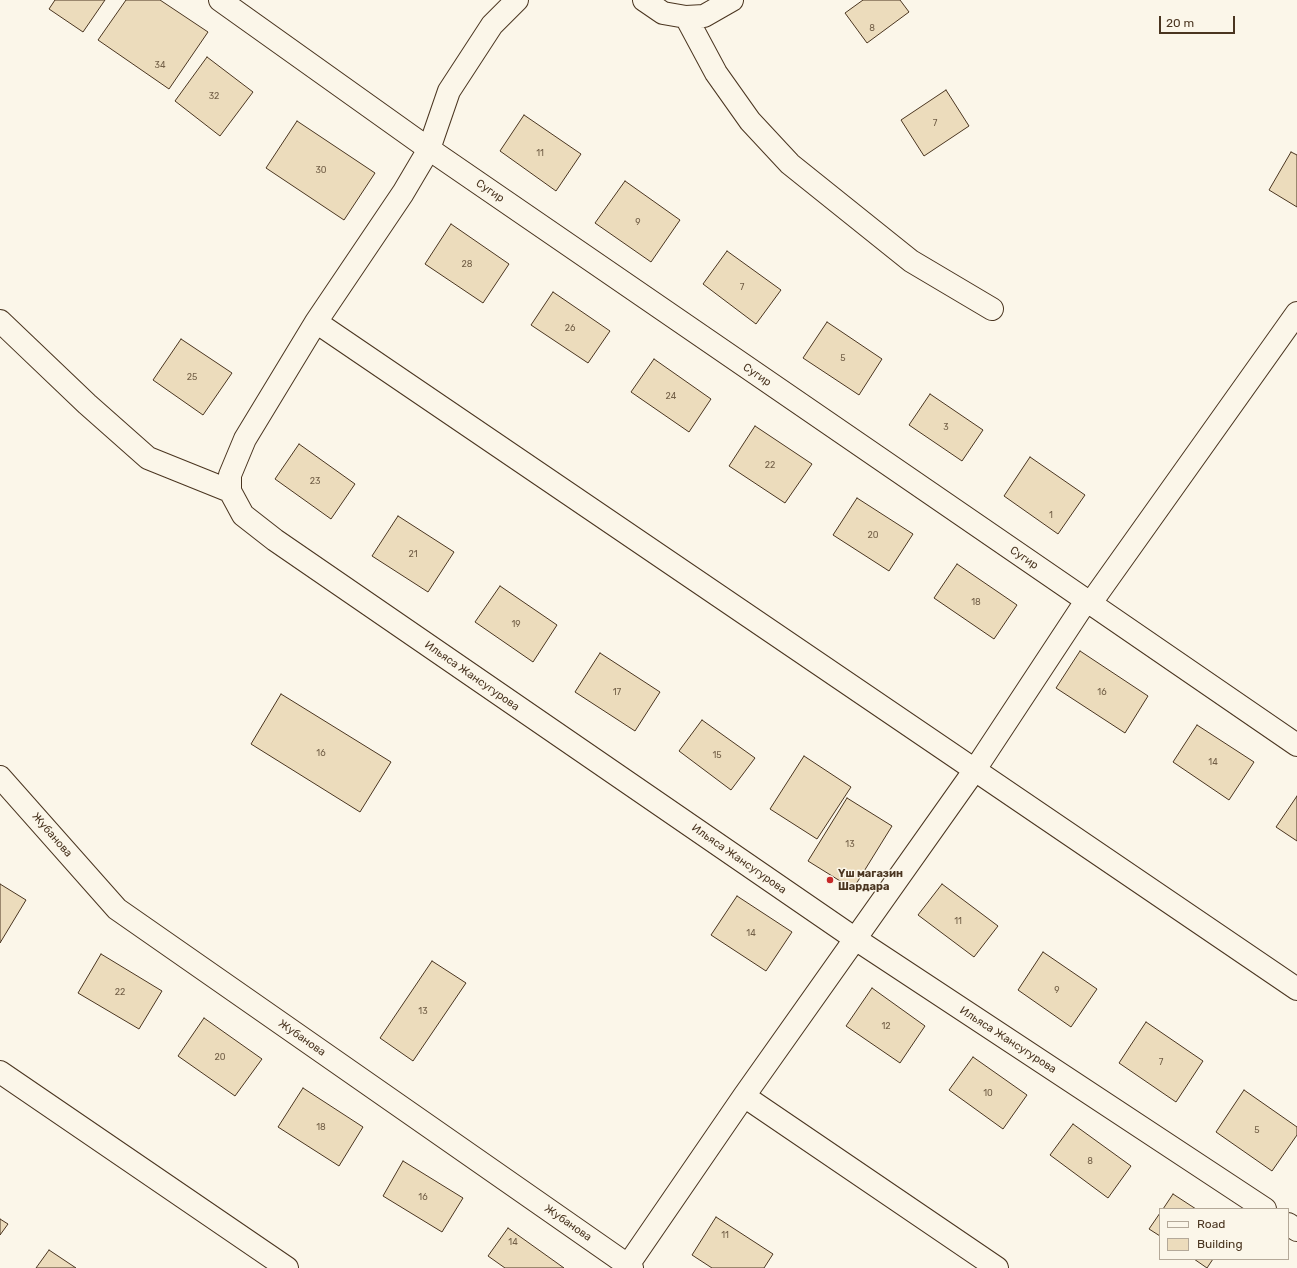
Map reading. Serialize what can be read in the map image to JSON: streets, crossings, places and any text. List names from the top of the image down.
{
  "streets": {
    "street": ["Сугир", "Ильяса Жансугурова", "Жубанова"]
  },
  "places": ["Үш магазин Шардара"],
  "house_numbers": [
    "8",
    "34",
    "32",
    "7",
    "11",
    "30",
    "9",
    "28",
    "7",
    "26",
    "5",
    "25",
    "24",
    "3",
    "22",
    "23",
    "1",
    "20",
    "21",
    "18",
    "19",
    "17",
    "16",
    "16",
    "15",
    "14",
    "13",
    "11",
    "14",
    "9",
    "22",
    "13",
    "12",
    "20",
    "7",
    "10",
    "18",
    "5",
    "8",
    "16",
    "11",
    "14"
  ],
  "legend": ["Road", "Building"],
  "scale_bar": "20 m"
}
